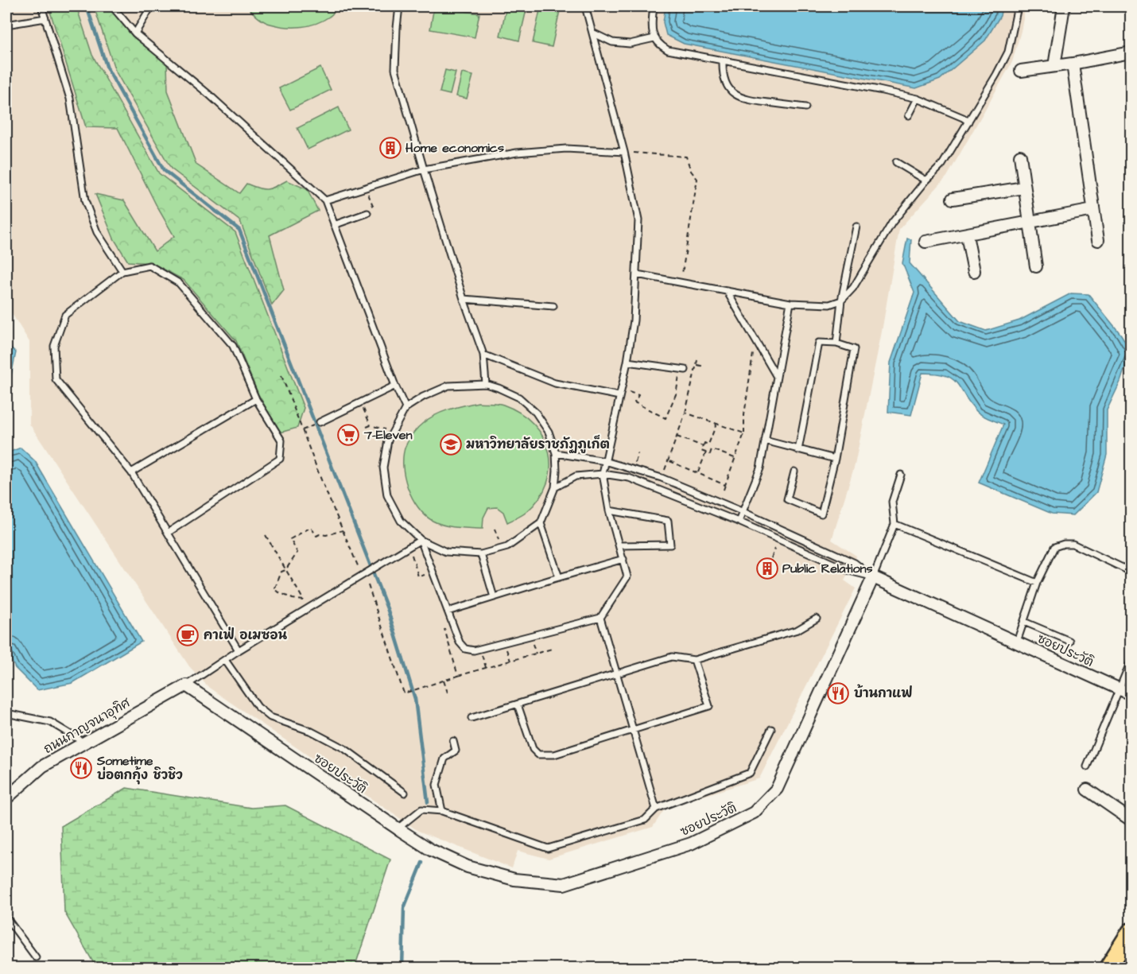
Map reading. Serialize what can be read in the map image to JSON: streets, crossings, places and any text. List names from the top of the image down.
{
  "streets": {
    "street": ["ซอยประวัติ", "ถนนกาญจนาอุทิศ"]
  },
  "crossings": [
    ["ซอยประวัติ", "ถนนกาญจนาอุทิศ"]
  ],
  "places": {
    "building": ["Home economics", "Public Relations"],
    "supermarket": ["7-Eleven"],
    "school or university": ["มหาวิทยาลัยราชภัฏภูเก็ต"],
    "cafe": ["คาเฟ่ อเมซอน"],
    "restaurant": ["บ้านกาแฟ", "Sometime บ่อตกกุ้ง ชิวชิว"]
  }
}
